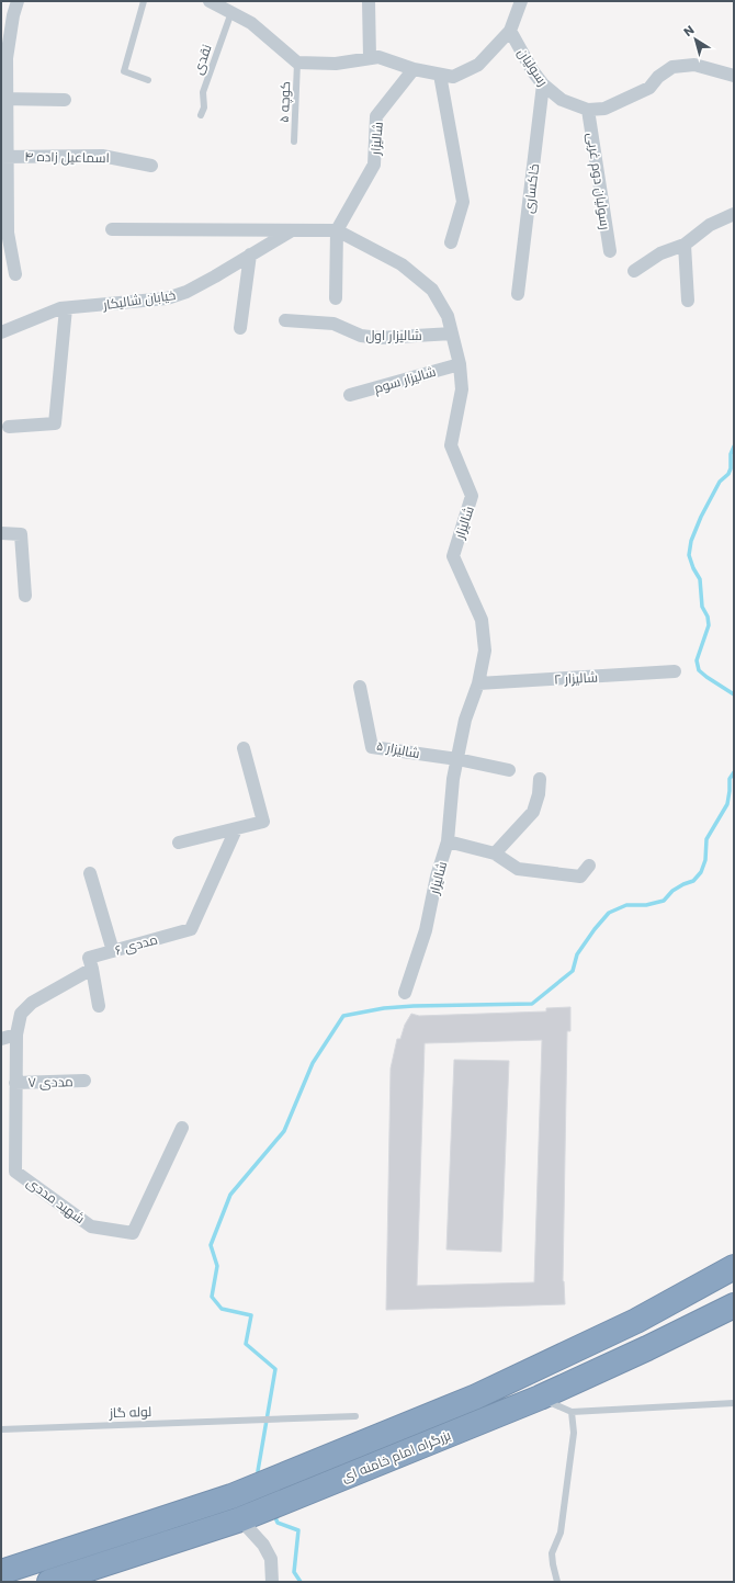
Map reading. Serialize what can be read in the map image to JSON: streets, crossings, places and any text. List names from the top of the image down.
{
  "streets": {
    "highway": ["بزرگراه امام خامنه ای"],
    "street": [
      "رسولیان",
      "شالیزار",
      "اسماعیل زاده ۴",
      "رسولیان دوم غربی",
      "خاکساری",
      "خیابان شالیکار",
      "شالیزار اول",
      "شالیزار سوم",
      "شالیزار ۲",
      "شالیزار ۵",
      "مددی ۶",
      "مددی ۷",
      "شهید مددی"
    ],
    "lane": ["نقدی", "کوچه ۵", "لوله گاز"]
  },
  "crossings": [
    ["رسولیان", "رسولیان دوم غربی"],
    ["رسولیان", "خاکساری"],
    ["شالیزار", "شالیزار اول"],
    ["شالیزار", "شالیزار سوم"],
    ["شالیزار", "شالیزار ۲"],
    ["شالیزار", "شالیزار ۵"],
    ["مددی ۷", "شهید مددی"]
  ],
  "north": "top left"
}
